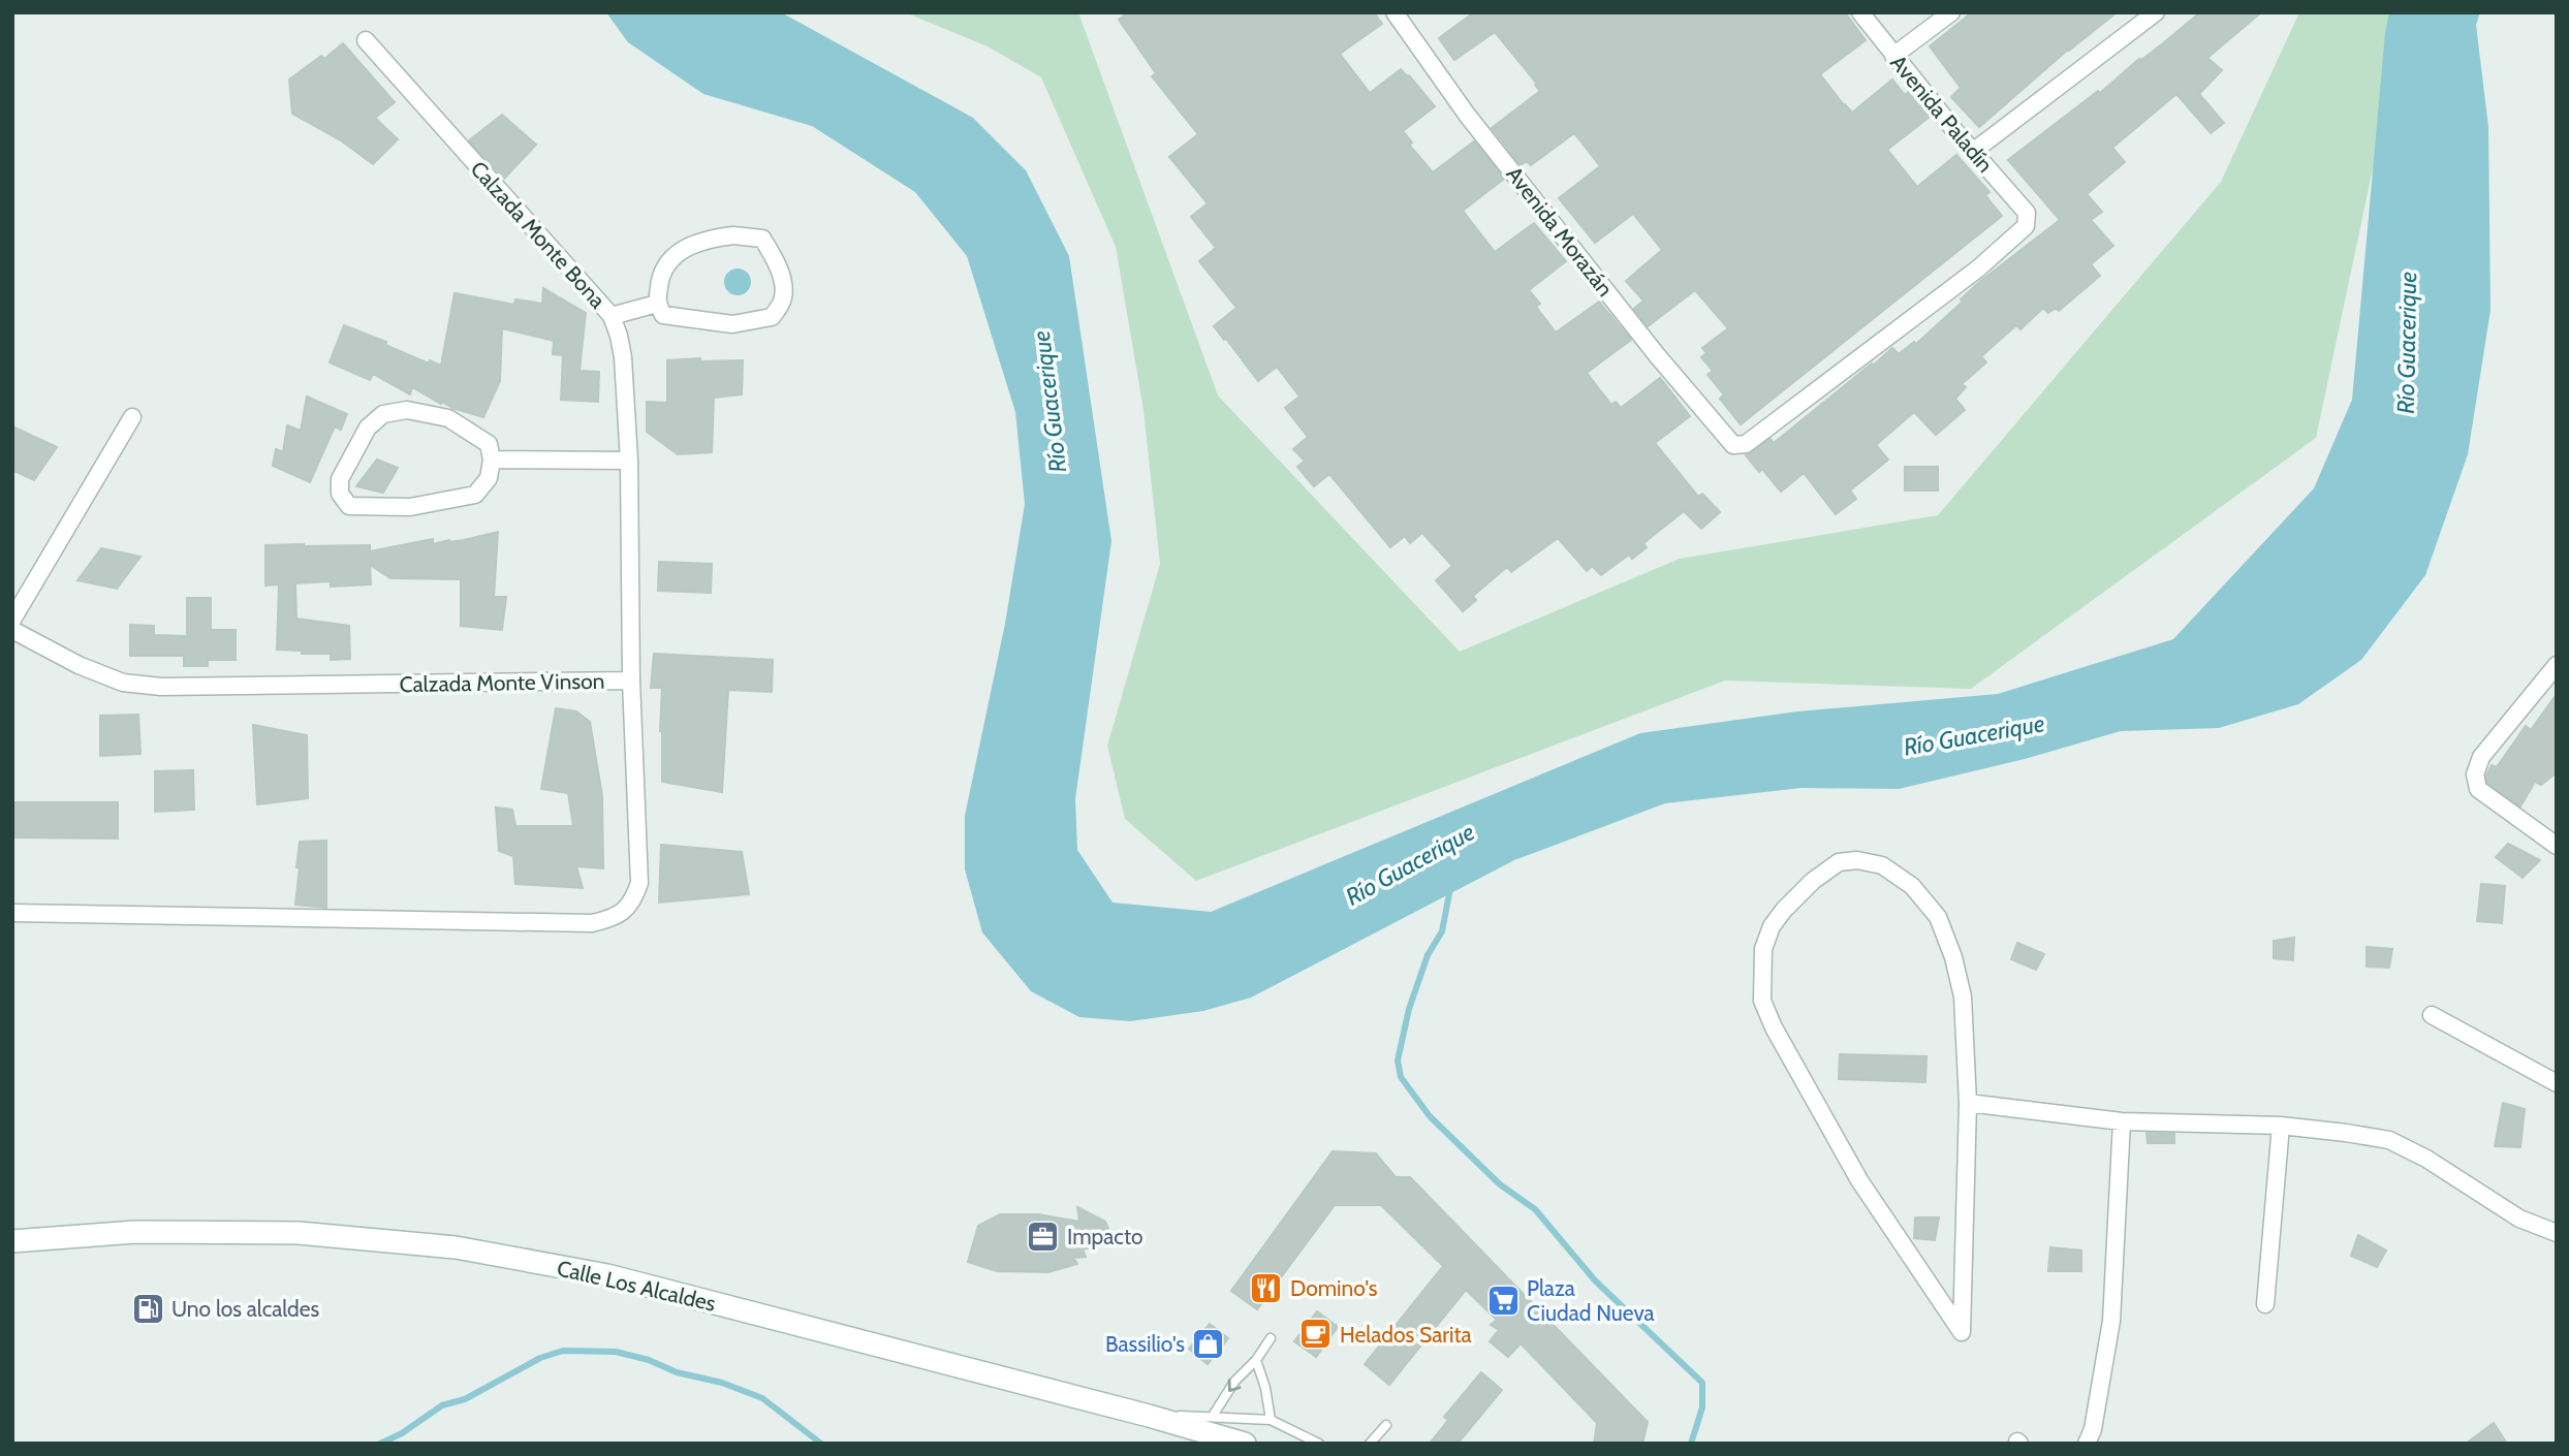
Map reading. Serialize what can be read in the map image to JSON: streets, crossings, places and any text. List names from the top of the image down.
{
  "streets": {
    "main road": ["Calle Los Alcaldes"],
    "street": [
      "Avenida Paladín",
      "Avenida Morazán",
      "Calzada Monte Bona",
      "Calzada Monte Vinson"
    ]
  },
  "crossings": [
    ["Avenida Paladín", "Avenida Morazán"],
    ["Calzada Monte Bona", "Calzada Monte Vinson"]
  ],
  "water": ["Río Guacerique"],
  "places": {
    "office": ["Impacto"],
    "restaurant": ["Domino's"],
    "supermarket": ["Plaza Ciudad Nueva"],
    "fuel station": ["Uno los alcaldes"],
    "cafe": ["Helados Sarita"],
    "shop": ["Bassilio's"]
  }
}
